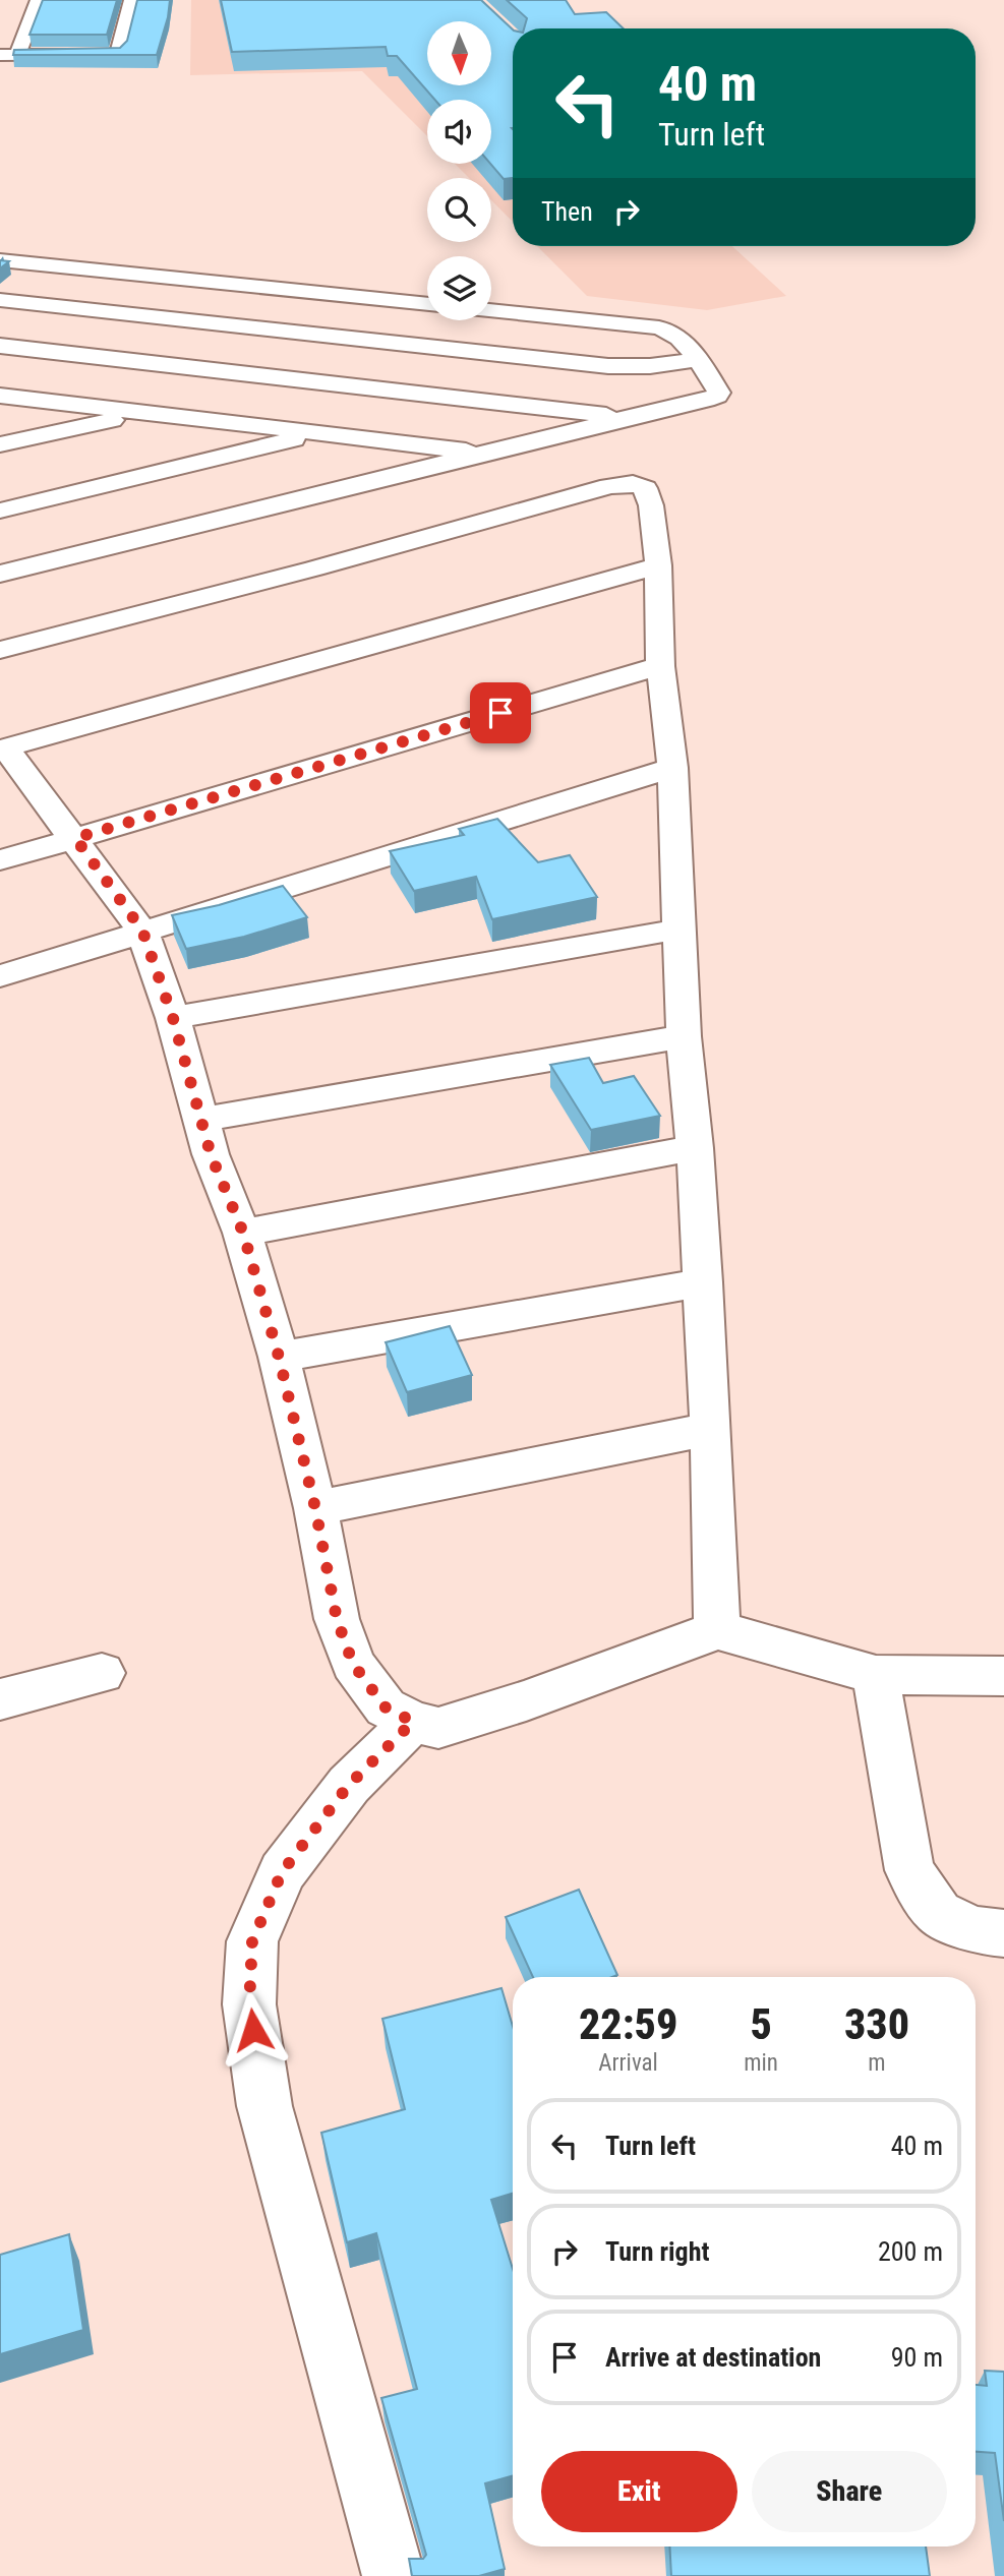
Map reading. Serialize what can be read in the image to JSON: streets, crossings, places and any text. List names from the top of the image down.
{
  "north": "bottom",
  "page": {
    "turn": ["40 m", "Turn left"],
    "then": "Then",
    "eta": [
      "22:59",
      "Arrival",
      "5",
      "min",
      "330",
      "m"
    ],
    "list": [
      {
        "name": "Turn left",
        "value": "40 m"
      },
      {
        "name": "Turn right",
        "value": "200 m"
      },
      {
        "name": "Arrive at destination",
        "value": "90 m"
      }
    ],
    "buttons": ["Exit", "Share"]
  }
}
